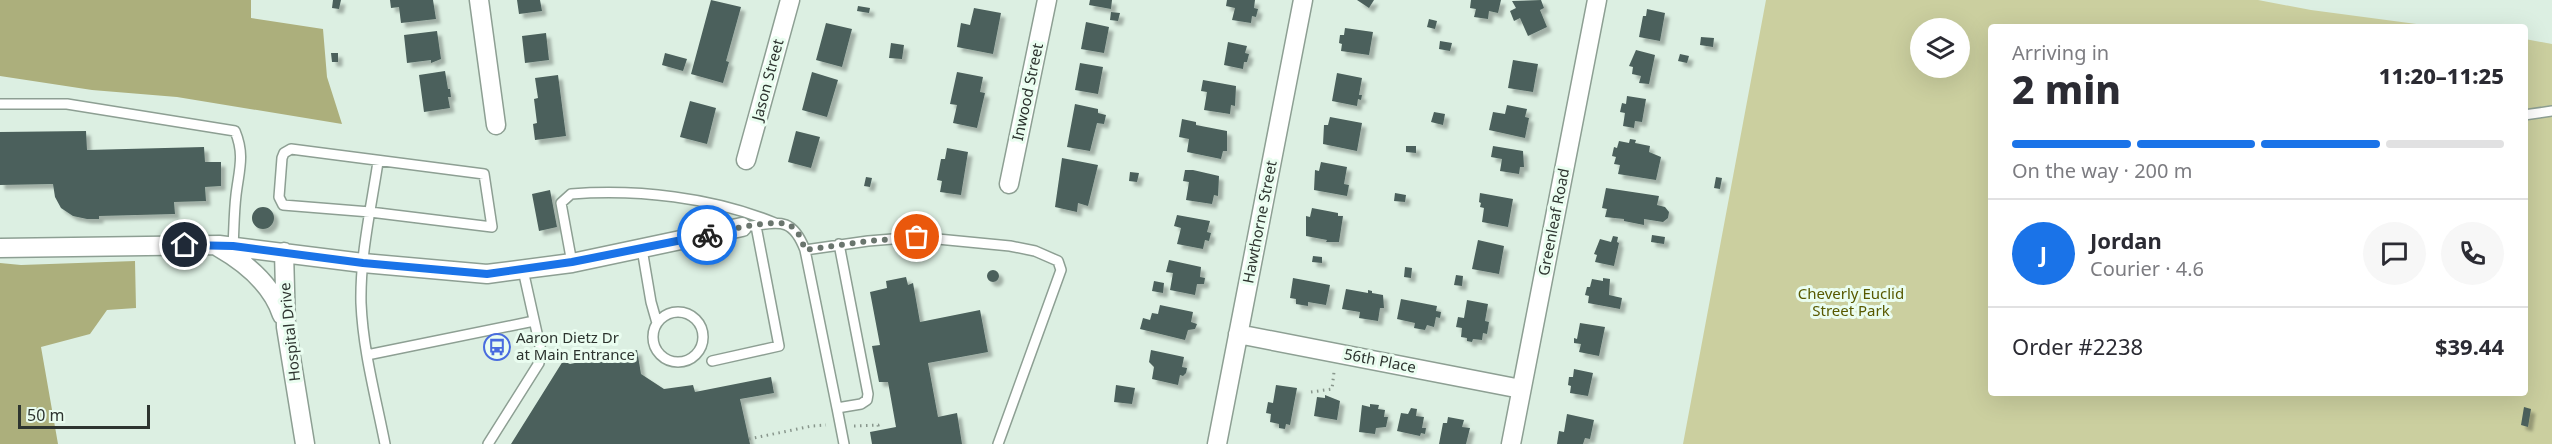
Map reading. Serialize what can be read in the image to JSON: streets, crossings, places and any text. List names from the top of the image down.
{
  "streets": {
    "street": [
      "Jason Street",
      "Inwood Street",
      "Hawthorne Street",
      "Greenleaf Road",
      "Hospital Drive",
      "56th Place"
    ]
  },
  "crossings": [
    ["Hawthorne Street", "56th Place"],
    ["Greenleaf Road", "56th Place"]
  ],
  "parks": ["Cheverly Euclid Street Park"],
  "places": {
    "bus stop": ["Aaron Dietz Dr at Main Entrance"]
  },
  "scale_bar": "50 m",
  "page": {
    "heading": ["2 min", "Arriving in", "11:20–11:25"],
    "panel": [
      "Jordan",
      "Courier · 4.6",
      "Order #2238",
      "$39.44"
    ],
    "bar": "On the way · 200 m",
    "round": "J",
    "scale": "50 m"
  }
}
